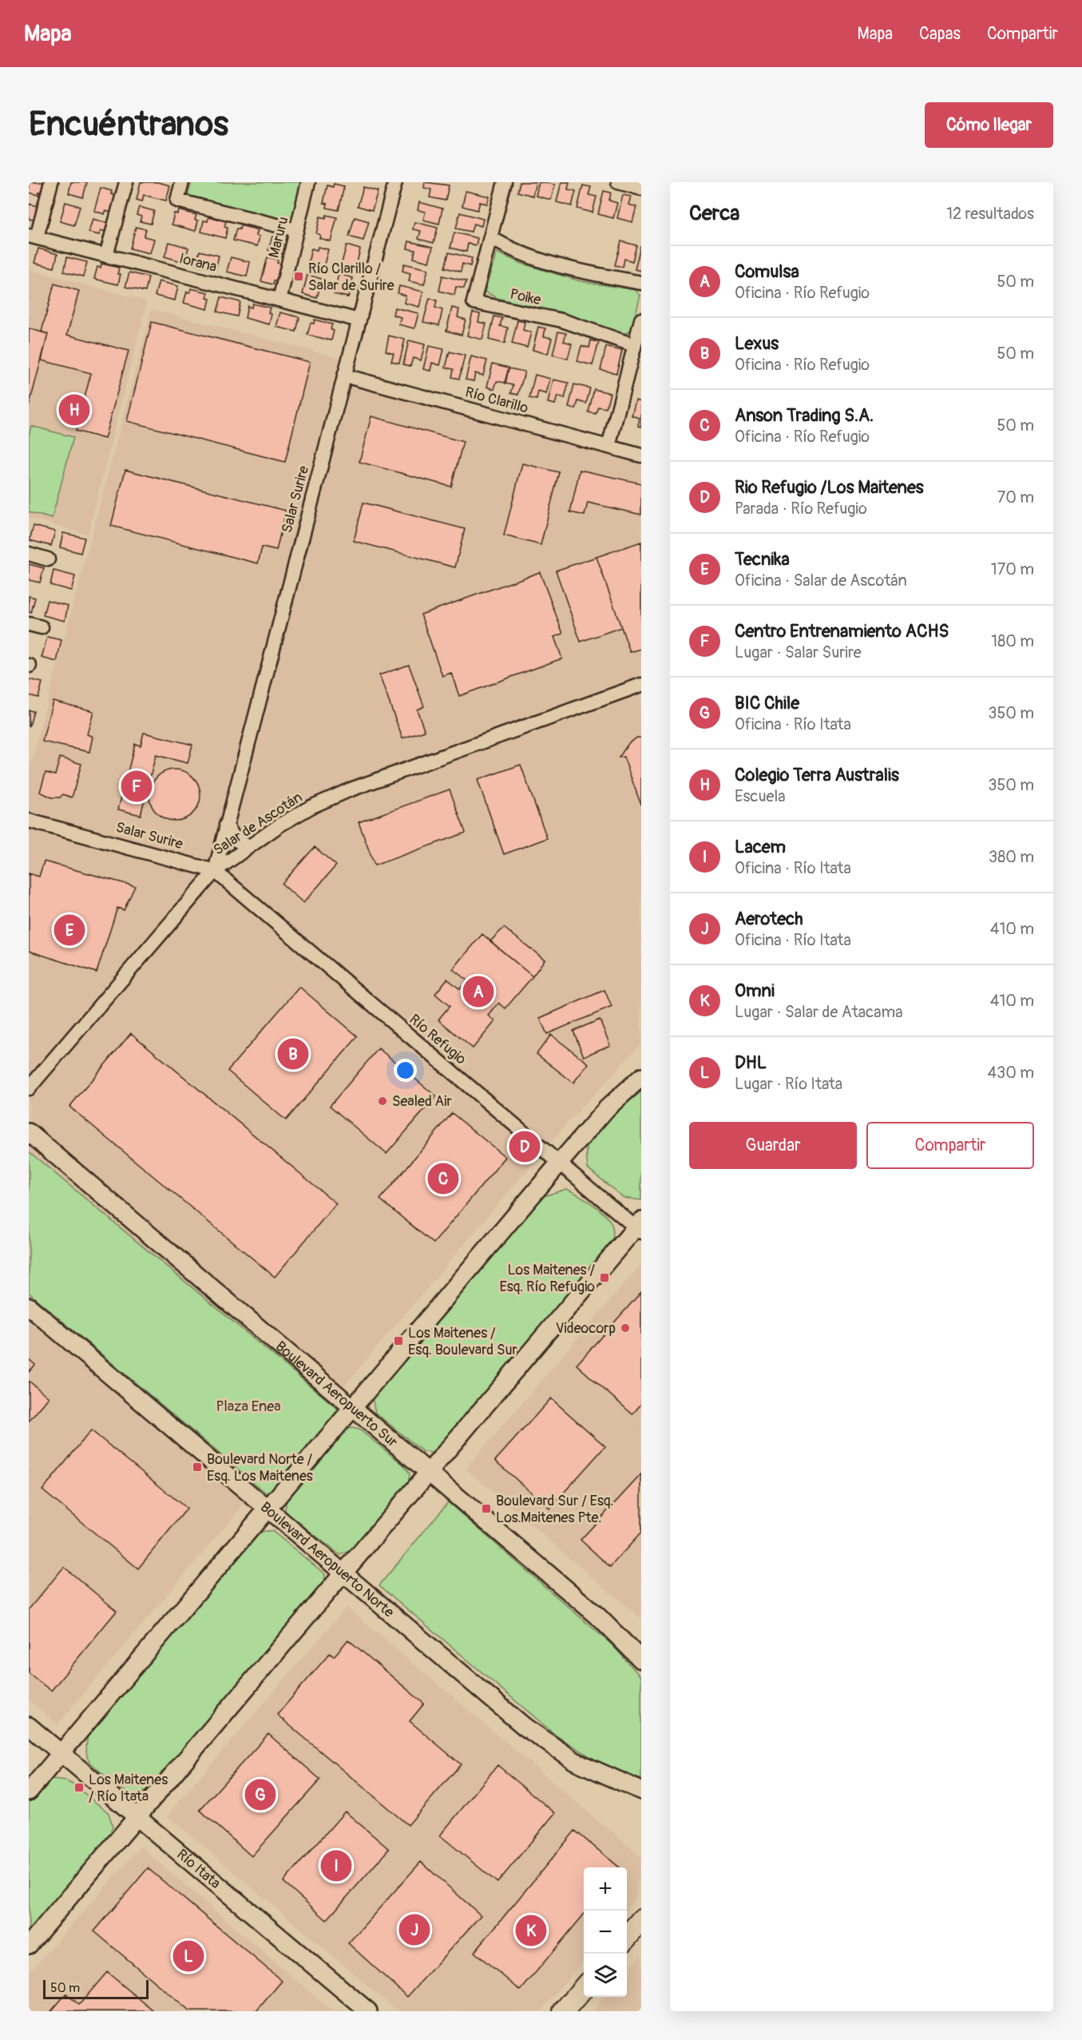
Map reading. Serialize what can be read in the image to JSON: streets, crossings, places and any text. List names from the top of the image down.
{
  "streets": {
    "street": [
      "Maruru",
      "Iorana",
      "Poike",
      "Río Clarillo",
      "Salar Surire",
      "Salar de Ascotán",
      "Río Refugio",
      "Boulevard Aeropuerto Sur",
      "Boulevard Aeropuerto Norte",
      "Río Itata"
    ]
  },
  "crossings": [
    ["Maruru", "Iorana"],
    ["Iorana", "Salar Surire"],
    ["Río Clarillo", "Salar Surire"],
    ["Salar Surire", "Salar de Ascotán"],
    ["Salar Surire", "Río Refugio"],
    ["Salar de Ascotán", "Río Refugio"]
  ],
  "parks": ["Plaza Enea"],
  "places": {
    "transit": [
      "Río Clarillo / Salar de Surire",
      "Los Maitenes / Esq. Río Refugio",
      "Los Maitenes / Esq. Boulevard Sur",
      "Boulevard Norte / Esq. Los Maitenes",
      "Boulevard Sur / Esq. Los.Maitenes Pte.",
      "Los Maitenes / Río Itata"
    ],
    "other": ["Sealed Air", "Videocorp"]
  },
  "scale_bar": "50 m",
  "page": {
    "header": "Mapa",
    "nav": ["Mapa", "Capas", "Compartir"],
    "buttons": [
      "Cómo llegar",
      ["Guardar", "Compartir"]
    ],
    "title": "Encuéntranos",
    "heading": ["Cerca", "12 resultados"],
    "list": [
      {
        "mark": "A",
        "name": "Comulsa",
        "note": "Oficina · Río Refugio",
        "value": "50 m"
      },
      {
        "mark": "B",
        "name": "Lexus",
        "note": "Oficina · Río Refugio",
        "value": "50 m"
      },
      {
        "mark": "C",
        "name": "Anson Trading S.A.",
        "note": "Oficina · Río Refugio",
        "value": "50 m"
      },
      {
        "mark": "D",
        "name": "Rio Refugio /Los Maitenes",
        "note": "Parada · Río Refugio",
        "value": "70 m"
      },
      {
        "mark": "E",
        "name": "Tecnika",
        "note": "Oficina · Salar de Ascotán",
        "value": "170 m"
      },
      {
        "mark": "F",
        "name": "Centro Entrenamiento ACHS",
        "note": "Lugar · Salar Surire",
        "value": "180 m"
      },
      {
        "mark": "G",
        "name": "BIC Chile",
        "note": "Oficina · Río Itata",
        "value": "350 m"
      },
      {
        "mark": "H",
        "name": "Colegio Terra Australis",
        "note": "Escuela",
        "value": "350 m"
      },
      {
        "mark": "I",
        "name": "Lacem",
        "note": "Oficina · Río Itata",
        "value": "380 m"
      },
      {
        "mark": "J",
        "name": "Aerotech",
        "note": "Oficina · Río Itata",
        "value": "410 m"
      },
      {
        "mark": "K",
        "name": "Omni",
        "note": "Lugar · Salar de Atacama",
        "value": "410 m"
      },
      {
        "mark": "L",
        "name": "DHL",
        "note": "Lugar · Río Itata",
        "value": "430 m"
      }
    ],
    "pins": [
      "H",
      "F",
      "E",
      "A",
      "B",
      "D",
      "C",
      "G",
      "I",
      "J",
      "K",
      "L"
    ],
    "map_buttons": ["+", "−"],
    "scale": "50 m"
  }
}
